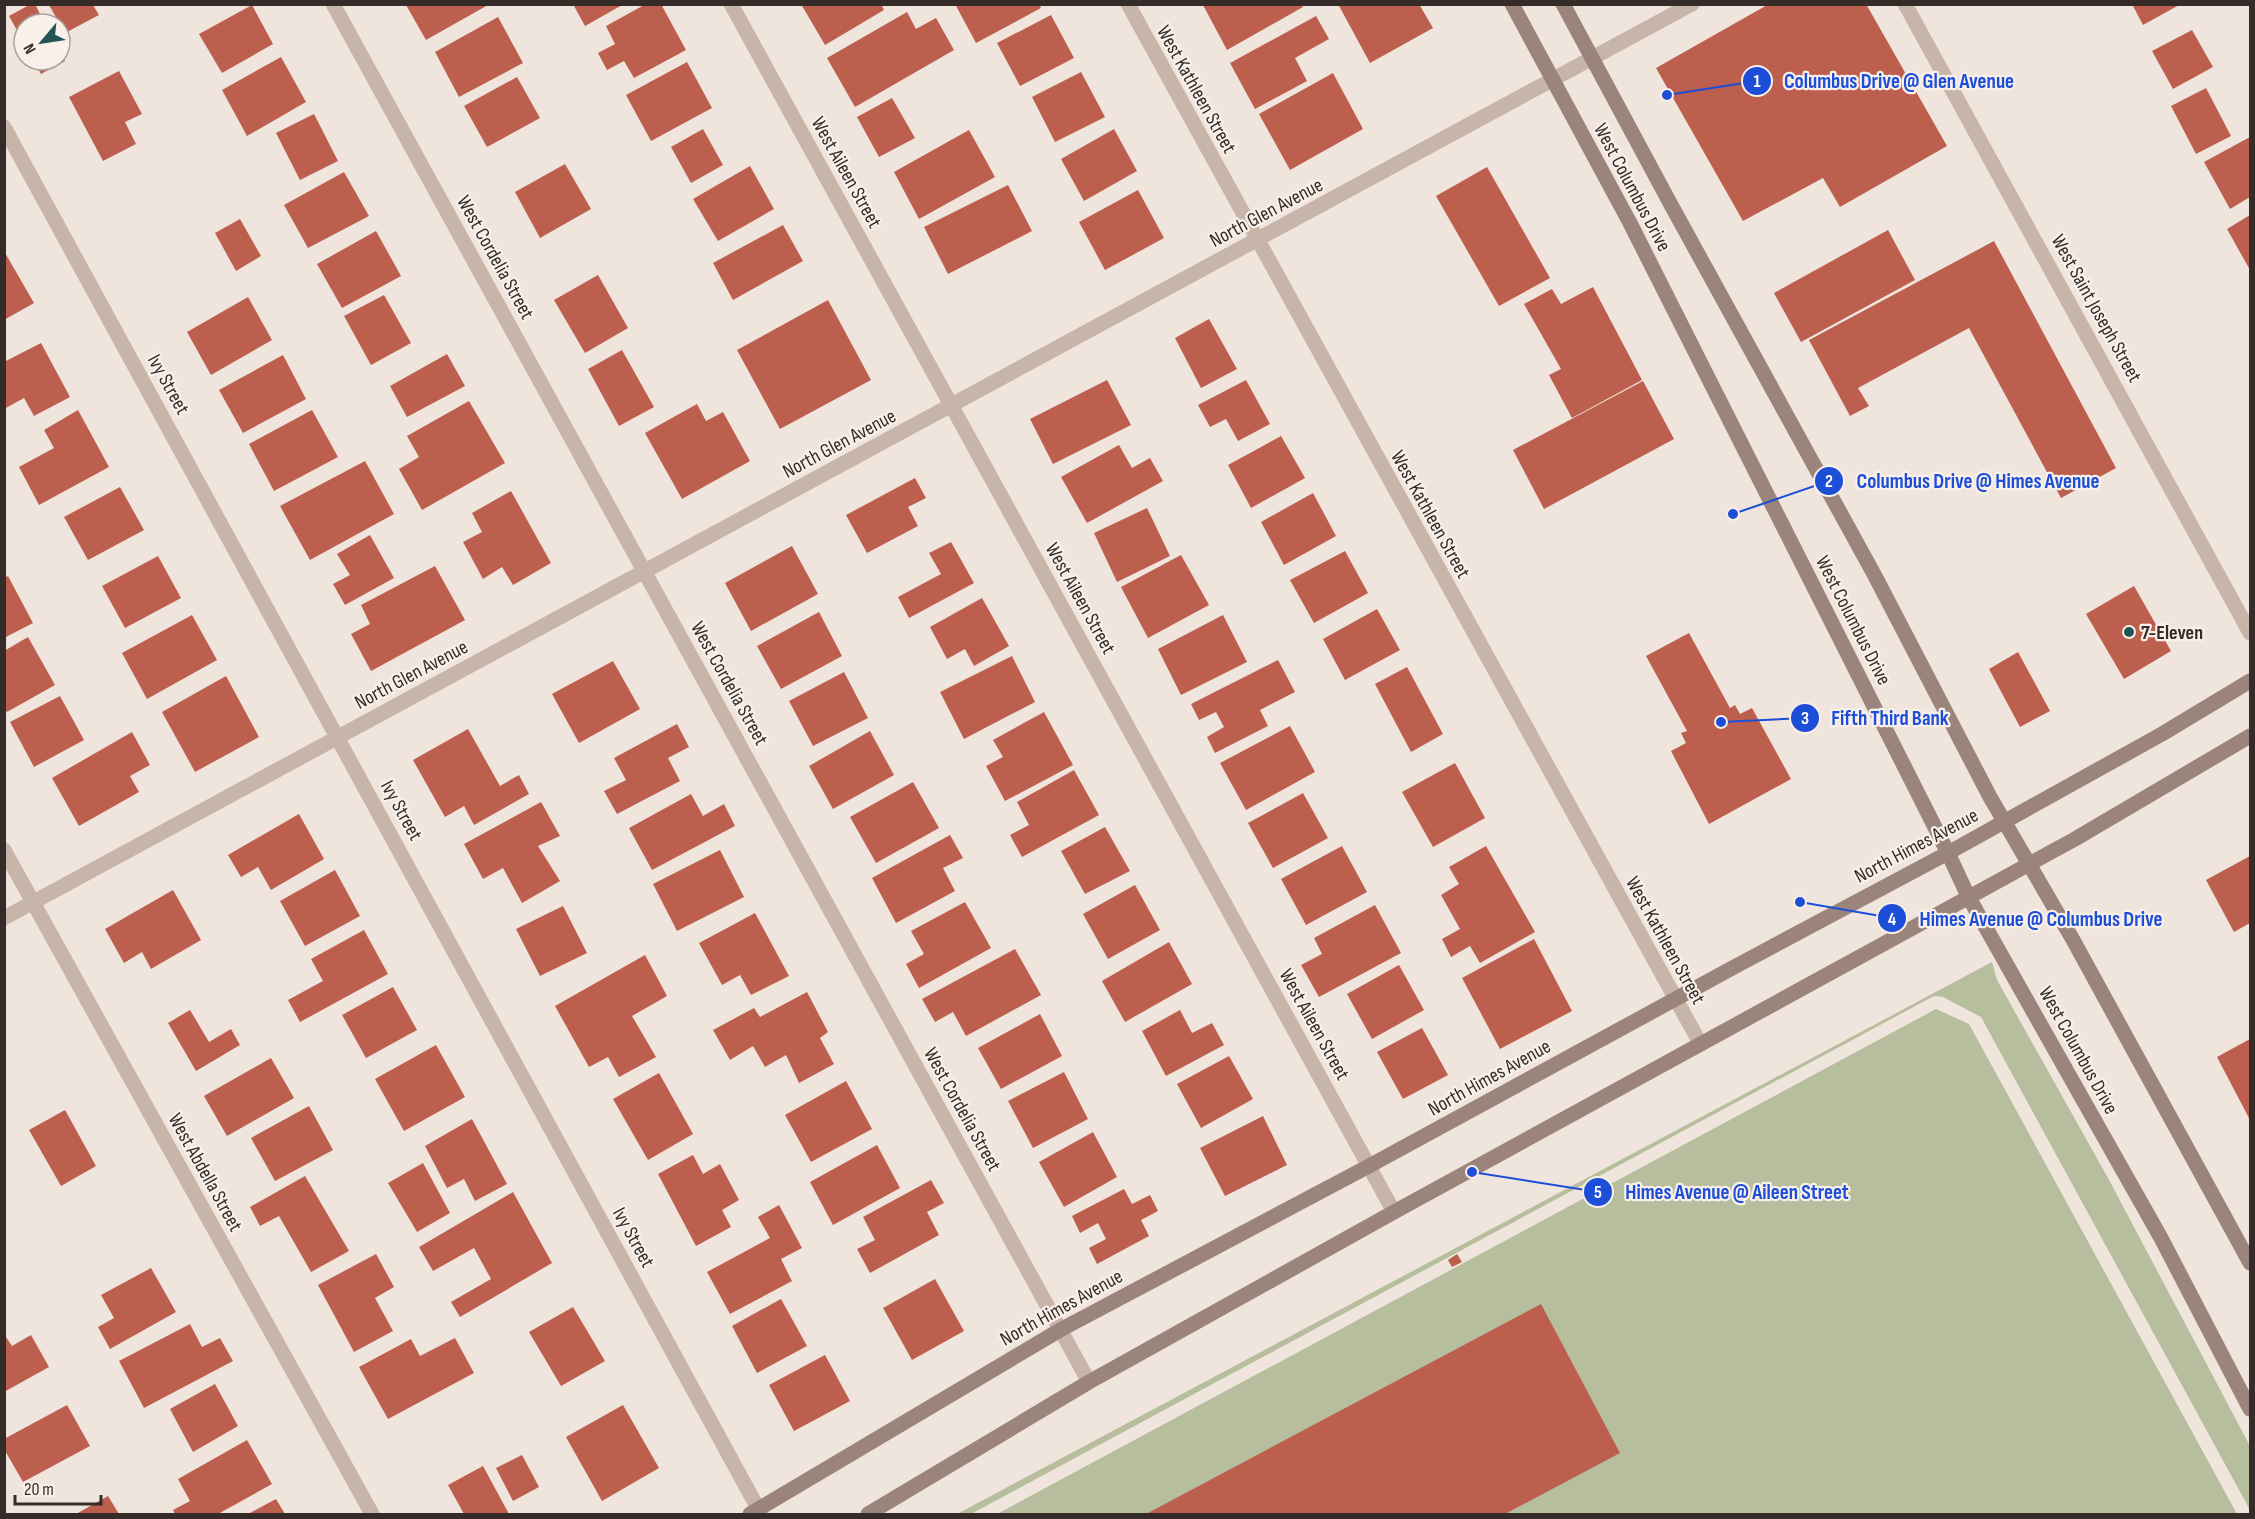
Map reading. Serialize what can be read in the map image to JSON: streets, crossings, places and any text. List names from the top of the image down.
{
  "streets": {
    "street": [
      "West Kathleen Street",
      "West Aileen Street",
      "West Columbus Drive",
      "North Glen Avenue",
      "West Cordelia Street",
      "West Saint Joseph Street",
      "Ivy Street",
      "North Himes Avenue",
      "West Abdella Street"
    ]
  },
  "crossings": [
    ["West Kathleen Street", "North Glen Avenue"],
    ["West Kathleen Street", "North Himes Avenue"],
    ["West Aileen Street", "North Glen Avenue"],
    ["West Aileen Street", "North Himes Avenue"],
    ["West Columbus Drive", "North Glen Avenue"],
    ["West Columbus Drive", "North Himes Avenue"],
    ["North Glen Avenue", "West Cordelia Street"],
    ["North Glen Avenue", "Ivy Street"],
    ["North Glen Avenue", "West Abdella Street"],
    ["West Cordelia Street", "North Himes Avenue"],
    ["Ivy Street", "North Himes Avenue"]
  ],
  "places": [
    "Columbus Drive @ Glen Avenue",
    "Columbus Drive @ Himes Avenue",
    "7-Eleven",
    "Fifth Third Bank",
    "Himes Avenue @ Columbus Drive",
    "Himes Avenue @ Aileen Street"
  ],
  "scale_bar": "20 m",
  "north": "bottom left"
}
